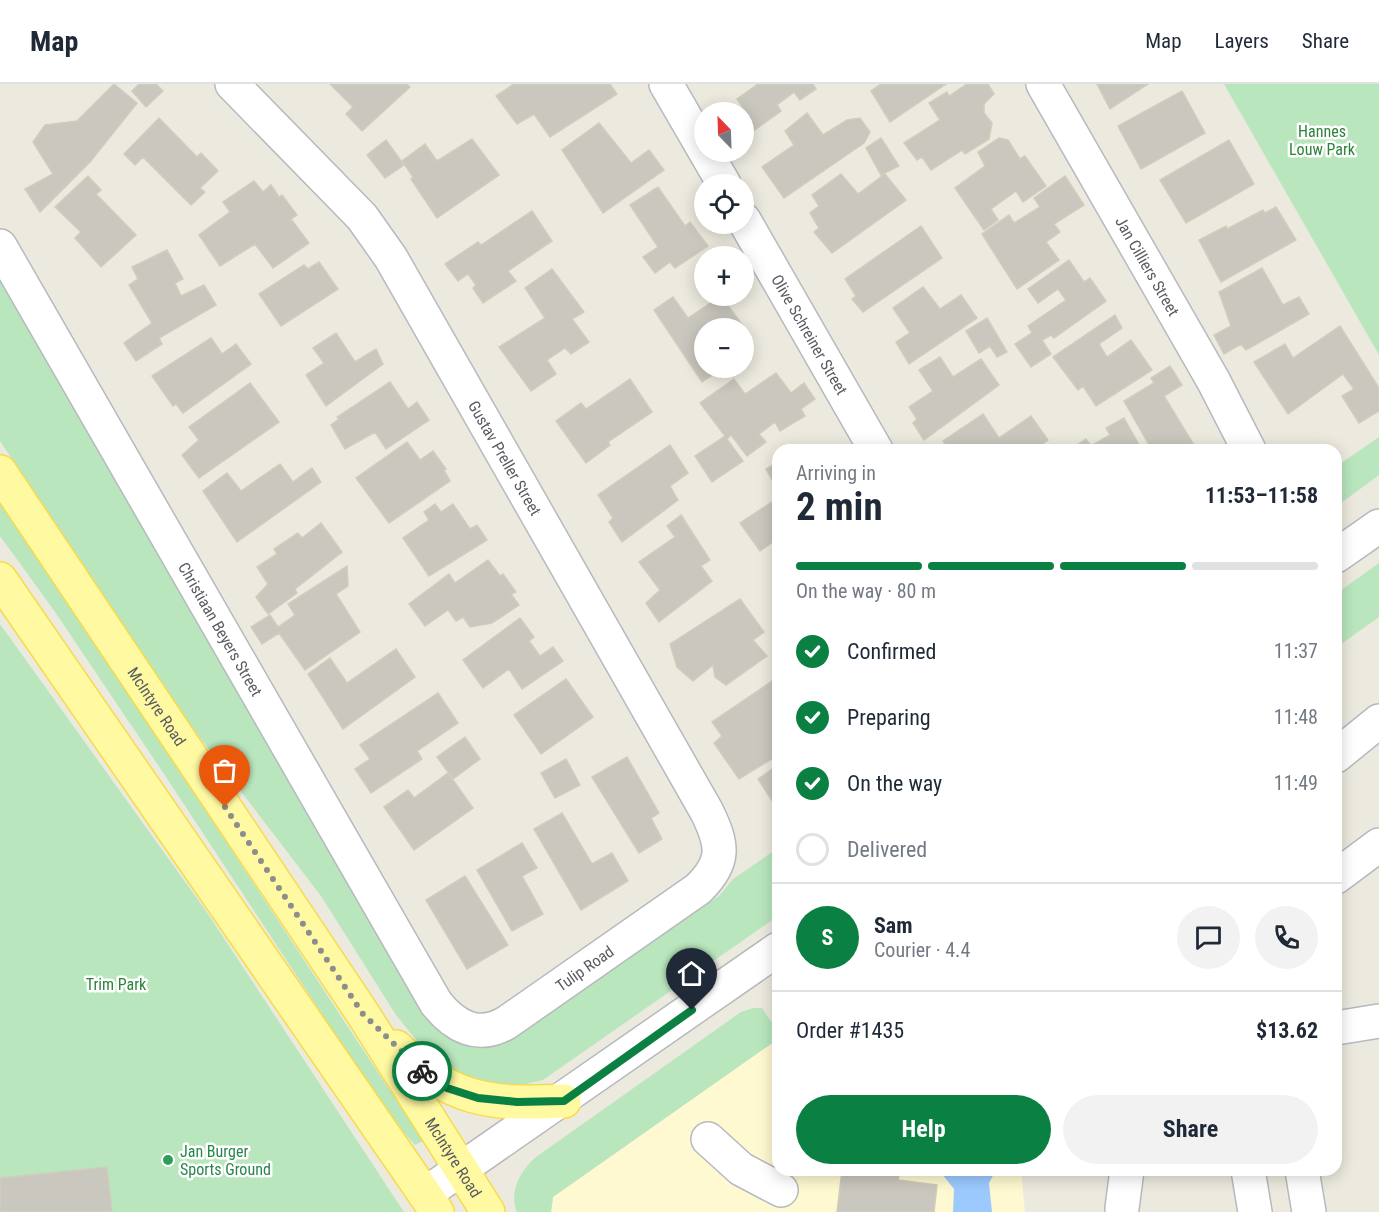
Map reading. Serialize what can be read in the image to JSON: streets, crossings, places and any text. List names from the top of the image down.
{
  "streets": {
    "main road": ["McIntyre Road"],
    "street": [
      "Jan Cilliers Street",
      "Olive Schreiner Street",
      "Gustav Preller Street",
      "Christiaan Beyers Street",
      "Tulip Road"
    ]
  },
  "crossings": [
    ["Gustav Preller Street", "Tulip Road"],
    ["Christiaan Beyers Street", "Tulip Road"]
  ],
  "parks": ["Hannes Louw Park", "Trim Park"],
  "places": ["Jan Burger Sports Ground"],
  "north": "top left",
  "page": {
    "header": "Map",
    "nav": ["Map", "Layers", "Share"],
    "map_buttons": ["+", "−"],
    "heading": ["2 min", "Arriving in", "11:53–11:58"],
    "panel": [
      "Sam",
      "Courier · 4.4",
      "Order #1435",
      "$13.62"
    ],
    "bar": "On the way · 80 m",
    "list": [
      ["Confirmed", "11:37"],
      ["Preparing", "11:48"],
      ["On the way", "11:49"],
      "Delivered"
    ],
    "round": "S",
    "buttons": ["Help", "Share"]
  }
}
